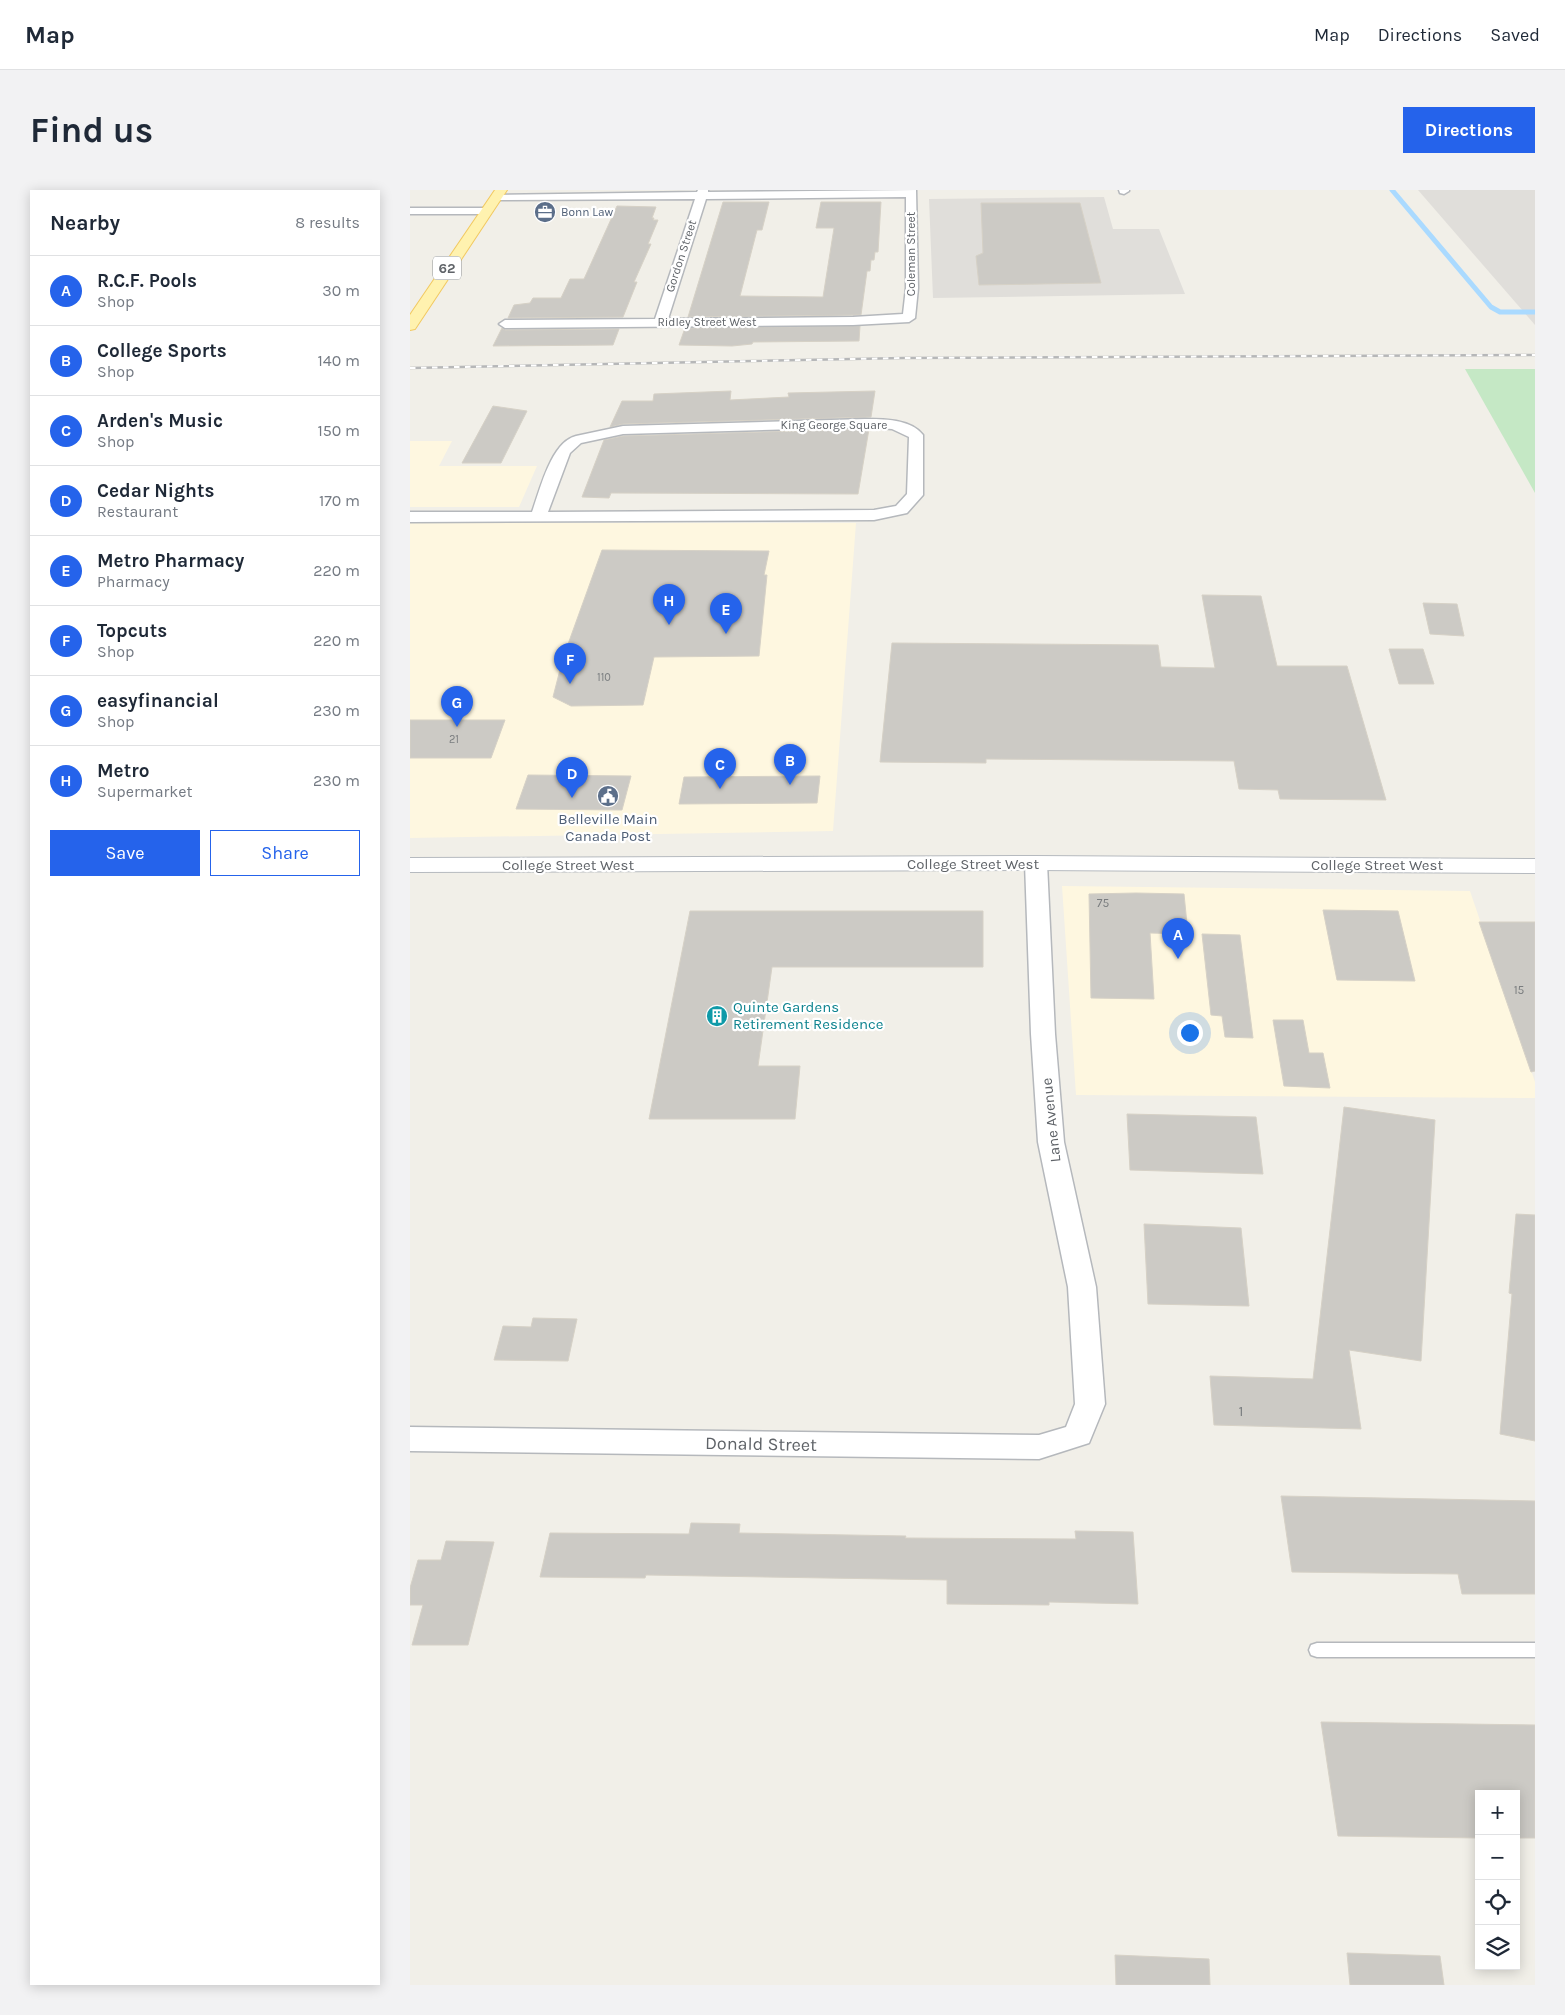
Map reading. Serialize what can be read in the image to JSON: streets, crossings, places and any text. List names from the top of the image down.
{
  "streets": {
    "main road": ["62", "College Street West"],
    "street": [
      "Coleman Street",
      "Gordon Street",
      "Ridley Street West",
      "King George Square",
      "Lane Avenue",
      "Donald Street"
    ]
  },
  "crossings": [
    ["Coleman Street", "Ridley Street West"],
    ["Gordon Street", "Ridley Street West"],
    ["College Street West", "Lane Avenue"],
    ["Lane Avenue", "Donald Street"]
  ],
  "places": {
    "office": ["Bonn Law"],
    "public building": ["Belleville Main Canada Post"],
    "building": ["Quinte Gardens Retirement Residence"]
  },
  "house_numbers": [
    "110",
    "21",
    "75",
    "15",
    "1"
  ],
  "page": {
    "header": "Map",
    "nav": ["Map", "Directions", "Saved"],
    "buttons": [
      "Directions",
      ["Save", "Share"]
    ],
    "title": "Find us",
    "heading": ["Nearby", "8 results"],
    "list": [
      {
        "mark": "A",
        "name": "R.C.F. Pools",
        "note": "Shop",
        "value": "30 m"
      },
      {
        "mark": "B",
        "name": "College Sports",
        "note": "Shop",
        "value": "140 m"
      },
      {
        "mark": "C",
        "name": "Arden's Music",
        "note": "Shop",
        "value": "150 m"
      },
      {
        "mark": "D",
        "name": "Cedar Nights",
        "note": "Restaurant",
        "value": "170 m"
      },
      {
        "mark": "E",
        "name": "Metro Pharmacy",
        "note": "Pharmacy",
        "value": "220 m"
      },
      {
        "mark": "F",
        "name": "Topcuts",
        "note": "Shop",
        "value": "220 m"
      },
      {
        "mark": "G",
        "name": "easyfinancial",
        "note": "Shop",
        "value": "230 m"
      },
      {
        "mark": "H",
        "name": "Metro",
        "note": "Supermarket",
        "value": "230 m"
      }
    ],
    "pins": [
      "H",
      "E",
      "F",
      "G",
      "B",
      "C",
      "D",
      "A"
    ],
    "map_buttons": ["+", "−"]
  }
}
